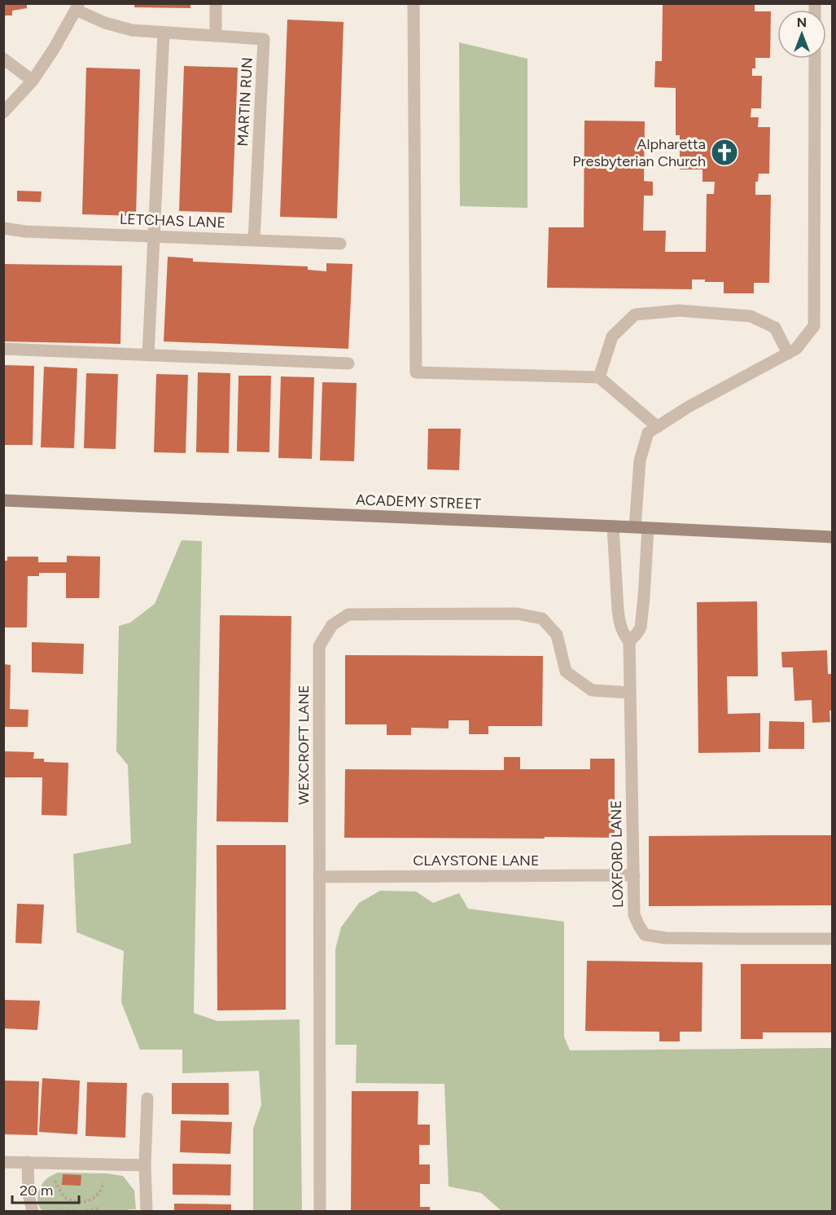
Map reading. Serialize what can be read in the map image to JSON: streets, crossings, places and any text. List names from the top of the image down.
{
  "streets": {
    "street": [
      "MARTIN RUN",
      "LETCHAS LANE",
      "ACADEMY STREET",
      "WEXCROFT LANE",
      "LOXFORD LANE",
      "CLAYSTONE LANE"
    ]
  },
  "crossings": [
    ["MARTIN RUN", "LETCHAS LANE"],
    ["WEXCROFT LANE", "LOXFORD LANE"],
    ["WEXCROFT LANE", "CLAYSTONE LANE"],
    ["LOXFORD LANE", "CLAYSTONE LANE"]
  ],
  "places": {
    "church": ["Alpharetta Presbyterian Church"]
  },
  "scale_bar": "20 m",
  "north": "top"
}
